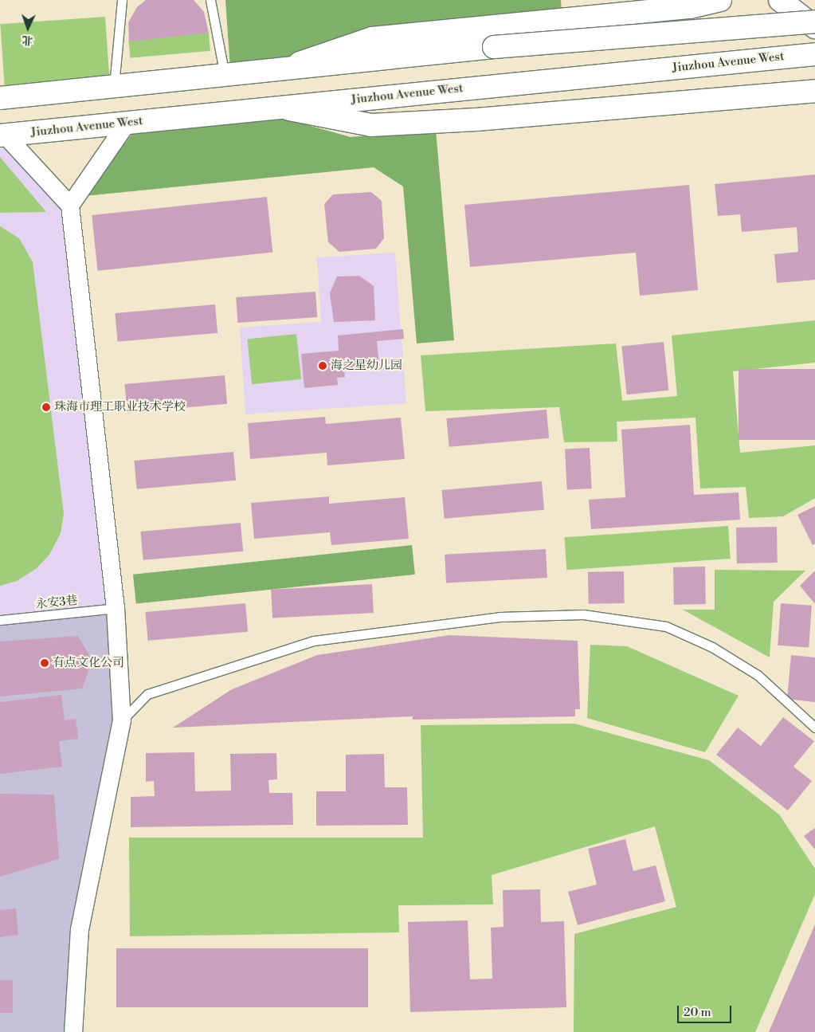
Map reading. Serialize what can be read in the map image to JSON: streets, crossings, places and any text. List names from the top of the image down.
{
  "streets": {
    "main road": ["Jiuzhou Avenue West"],
    "lane": ["永安3巷"]
  },
  "places": ["海之星幼儿园", "珠海市理工职业技术学校", "有点文化公司"],
  "scale_bar": "20 m",
  "north": "bottom"
}
